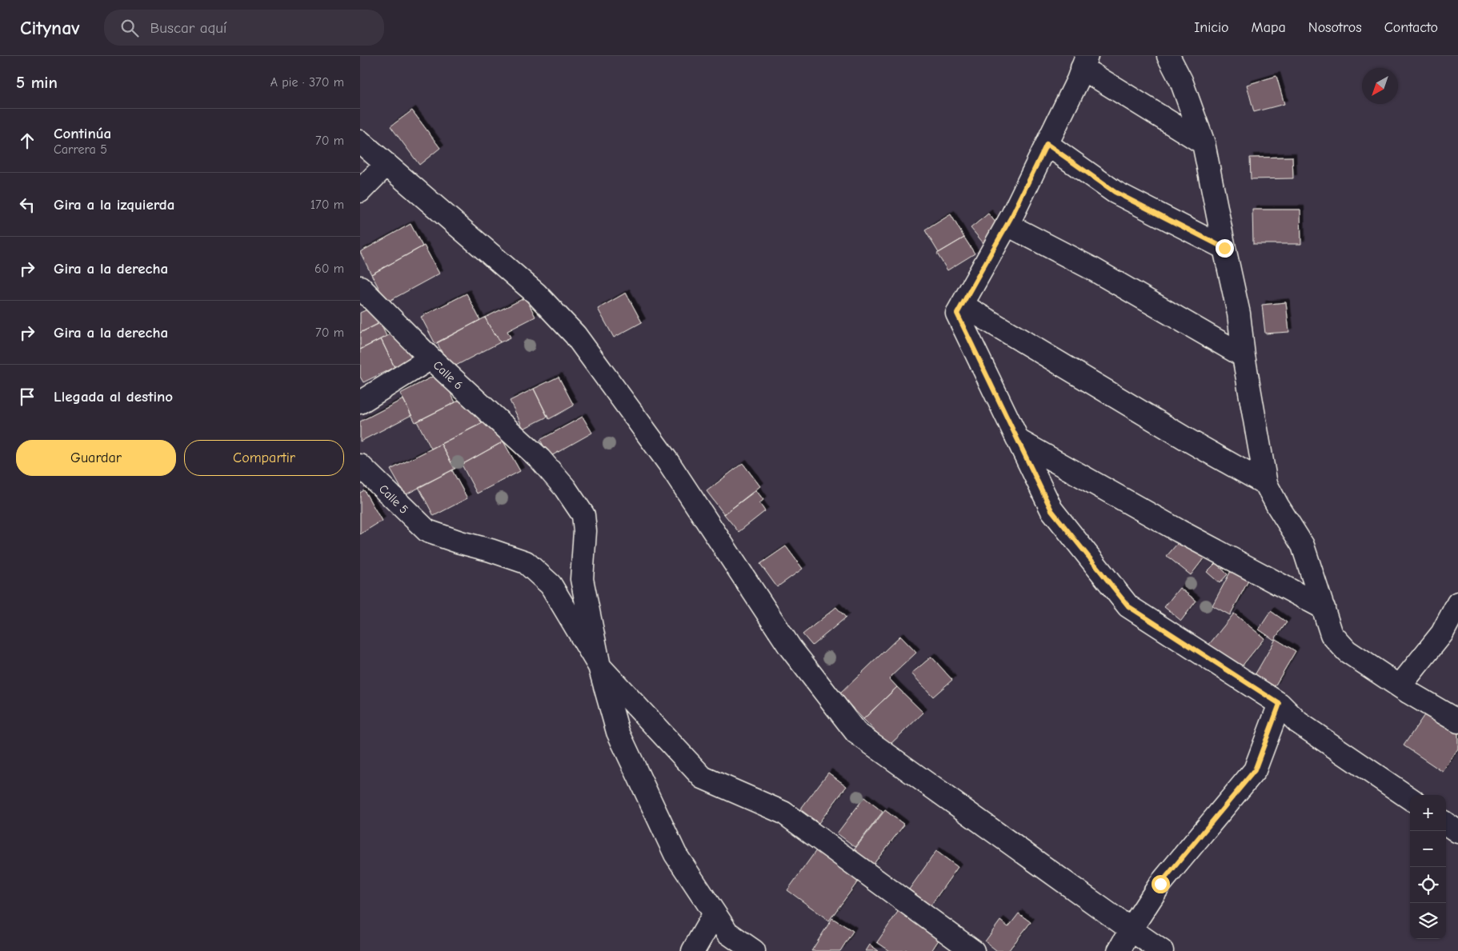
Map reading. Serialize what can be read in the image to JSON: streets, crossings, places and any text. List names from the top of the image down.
{
  "streets": {
    "street": ["Calle 6", "Calle 5"]
  },
  "crossings": [
    ["Calle 6", "Calle 5"]
  ],
  "north": "bottom left",
  "page": {
    "header": "Citynav",
    "search": "Buscar aquí",
    "nav": [
      "Inicio",
      "Mapa",
      "Nosotros",
      "Contacto"
    ],
    "heading": ["5 min", "A pie · 370 m"],
    "list": [
      ["Continúa", "Carrera 5", "70 m"],
      ["Gira a la izquierda", "170 m"],
      ["Gira a la derecha", "60 m"],
      ["Gira a la derecha", "70 m"],
      "Llegada al destino"
    ],
    "buttons": ["Guardar", "Compartir"],
    "map_buttons": ["+", "−"]
  }
}
